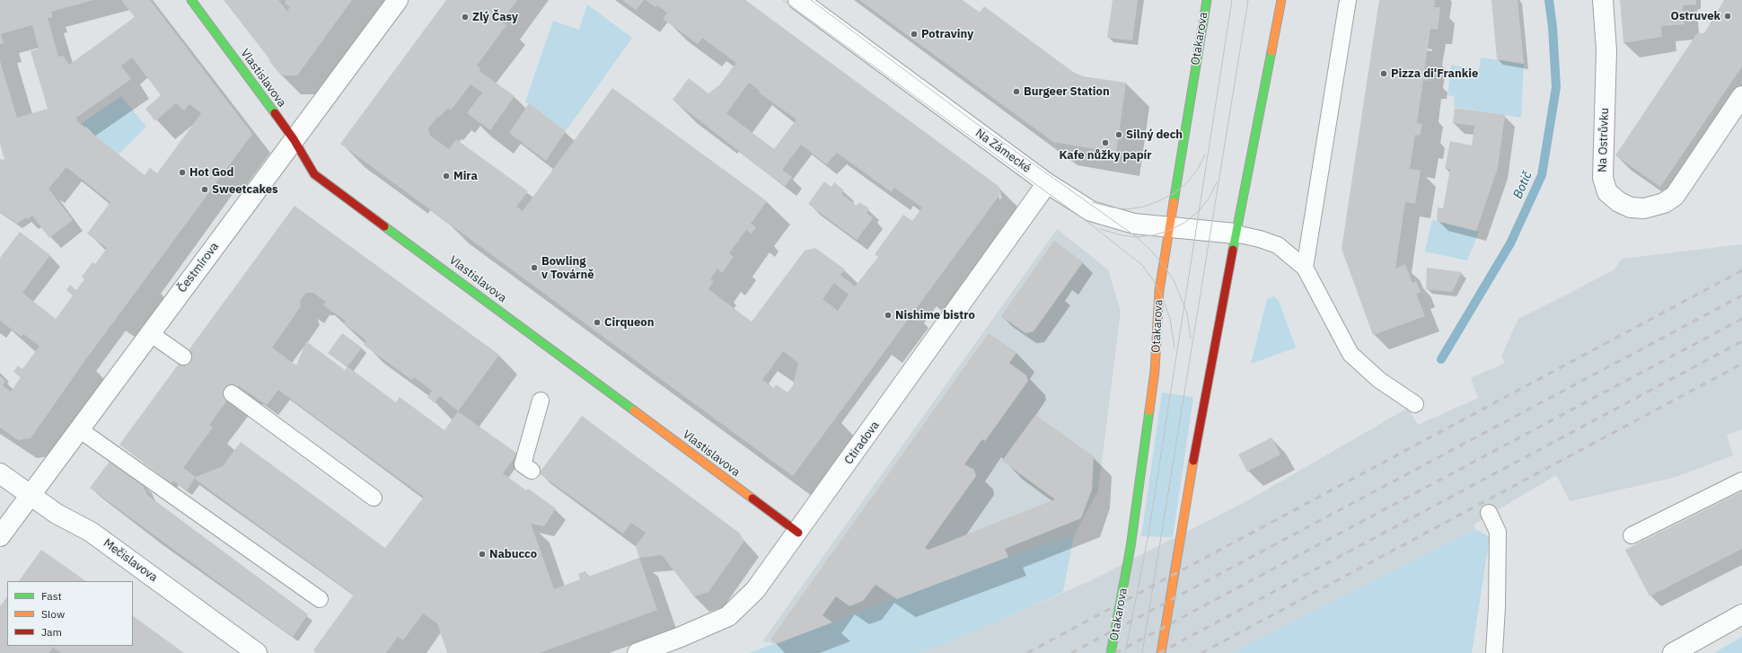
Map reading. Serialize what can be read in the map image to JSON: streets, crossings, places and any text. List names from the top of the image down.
{
  "streets": {
    "main road": ["Otakarova", "Vlastislavova"],
    "street": [
      "Na Ostrůvku",
      "Na Zámecké",
      "Čestmírova",
      "Ctiradova",
      "Mečislavova"
    ]
  },
  "crossings": [
    ["Otakarova", "Na Zámecké"],
    ["Vlastislavova", "Čestmírova"],
    ["Vlastislavova", "Ctiradova"],
    ["Na Zámecké", "Ctiradova"],
    ["Čestmírova", "Mečislavova"]
  ],
  "water": ["Botič"],
  "places": [
    "Ostruvek",
    "Zlý Časy",
    "Potraviny",
    "Pizza di'Frankie",
    "Burgeer Station",
    "Silný dech",
    "Kafe nůžky papír",
    "Hot God",
    "Mira",
    "Sweetcakes",
    "Bowling v Továrně",
    "Nishime bistro",
    "Cirqueon",
    "Nabucco"
  ],
  "legend": ["Fast", "Slow", "Jam"]
}
